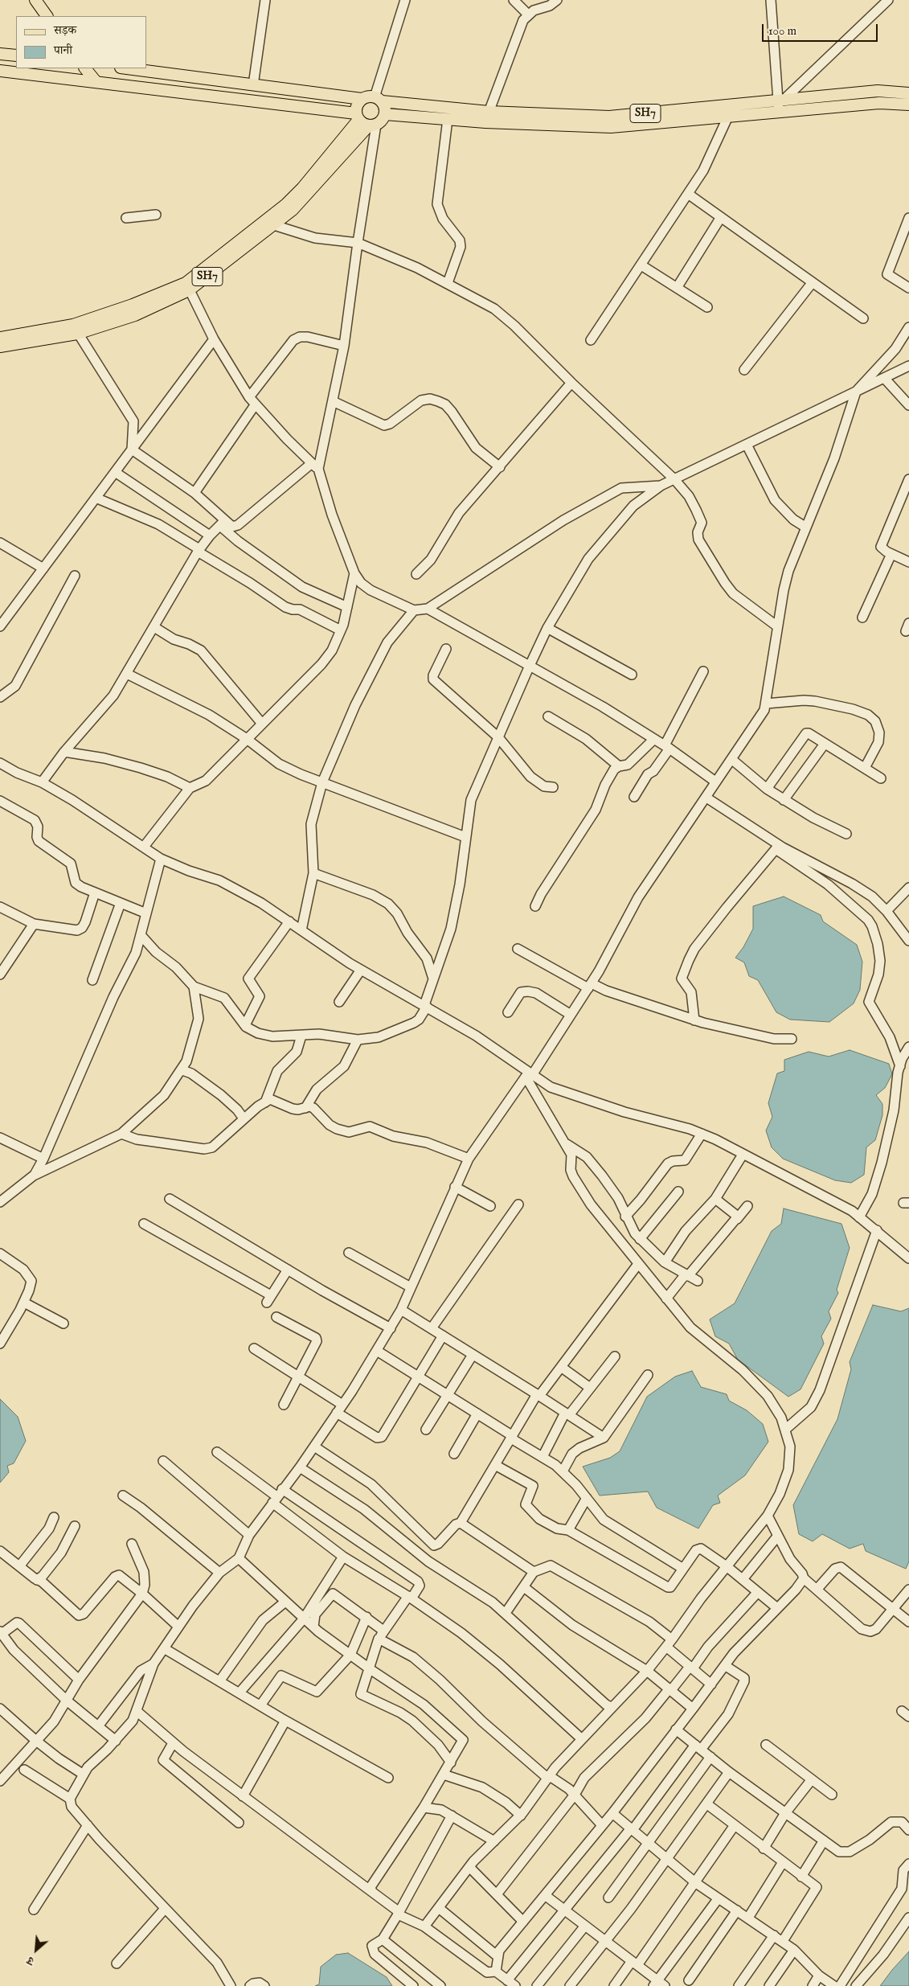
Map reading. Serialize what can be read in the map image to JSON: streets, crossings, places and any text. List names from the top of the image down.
{
  "streets": {
    "main road": ["SH7"]
  },
  "legend": ["सड़क", "पानी"],
  "scale_bar": "100 m",
  "north": "bottom left"
}
